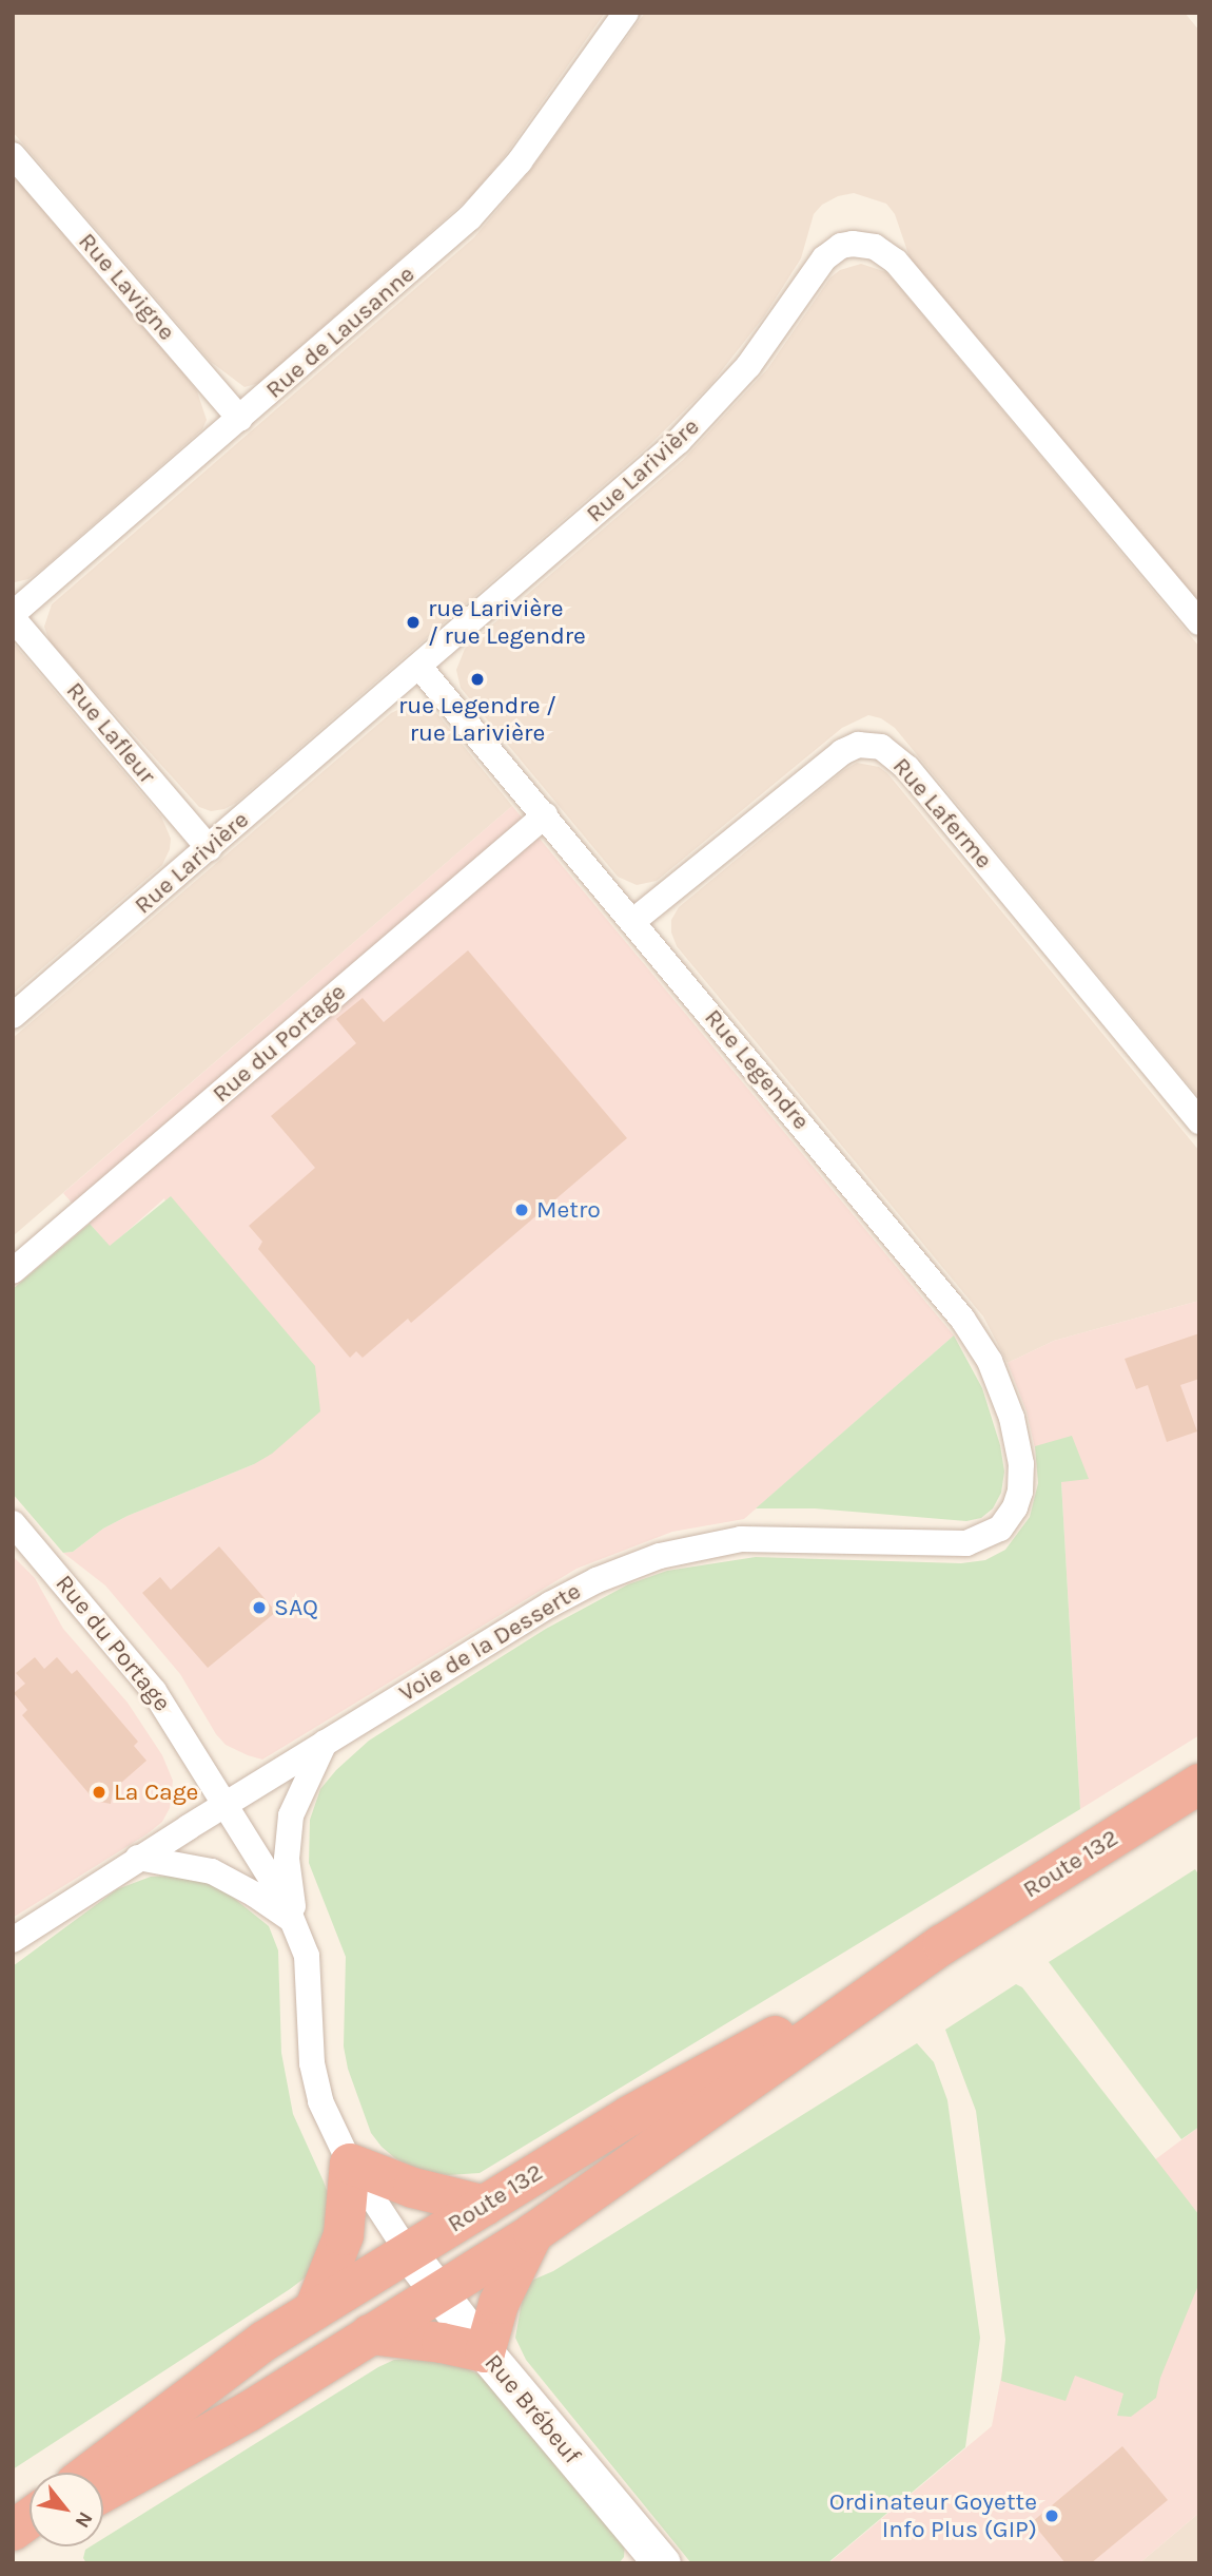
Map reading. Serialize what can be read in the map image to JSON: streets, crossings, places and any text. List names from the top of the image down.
{
  "streets": {
    "highway": ["Route 132"],
    "street": [
      "Rue Lavigne",
      "Rue de Lausanne",
      "Rue Larivière",
      "Rue Lafleur",
      "Rue Laferme",
      "Rue du Portage",
      "Rue Legendre",
      "Voie de la Desserte",
      "Rue Brébeuf"
    ]
  },
  "crossings": [
    ["Rue Lavigne", "Rue de Lausanne"],
    ["Rue de Lausanne", "Rue Lafleur"],
    ["Rue Larivière", "Rue Lafleur"],
    ["Rue Larivière", "Rue Legendre"],
    ["Rue Laferme", "Rue Legendre"],
    ["Rue du Portage", "Rue Legendre"],
    ["Rue du Portage", "Voie de la Desserte"],
    ["Rue du Portage", "Route 132"],
    ["Rue du Portage", "Rue Brébeuf"],
    ["Rue Legendre", "Voie de la Desserte"],
    ["Route 132", "Rue Brébeuf"]
  ],
  "places": [
    "rue Larivière / rue Legendre",
    "rue Legendre / rue Larivière",
    "Metro",
    "SAQ",
    "La Cage",
    "Ordinateur Goyette Info Plus (GIP)"
  ],
  "north": "bottom right"
}
